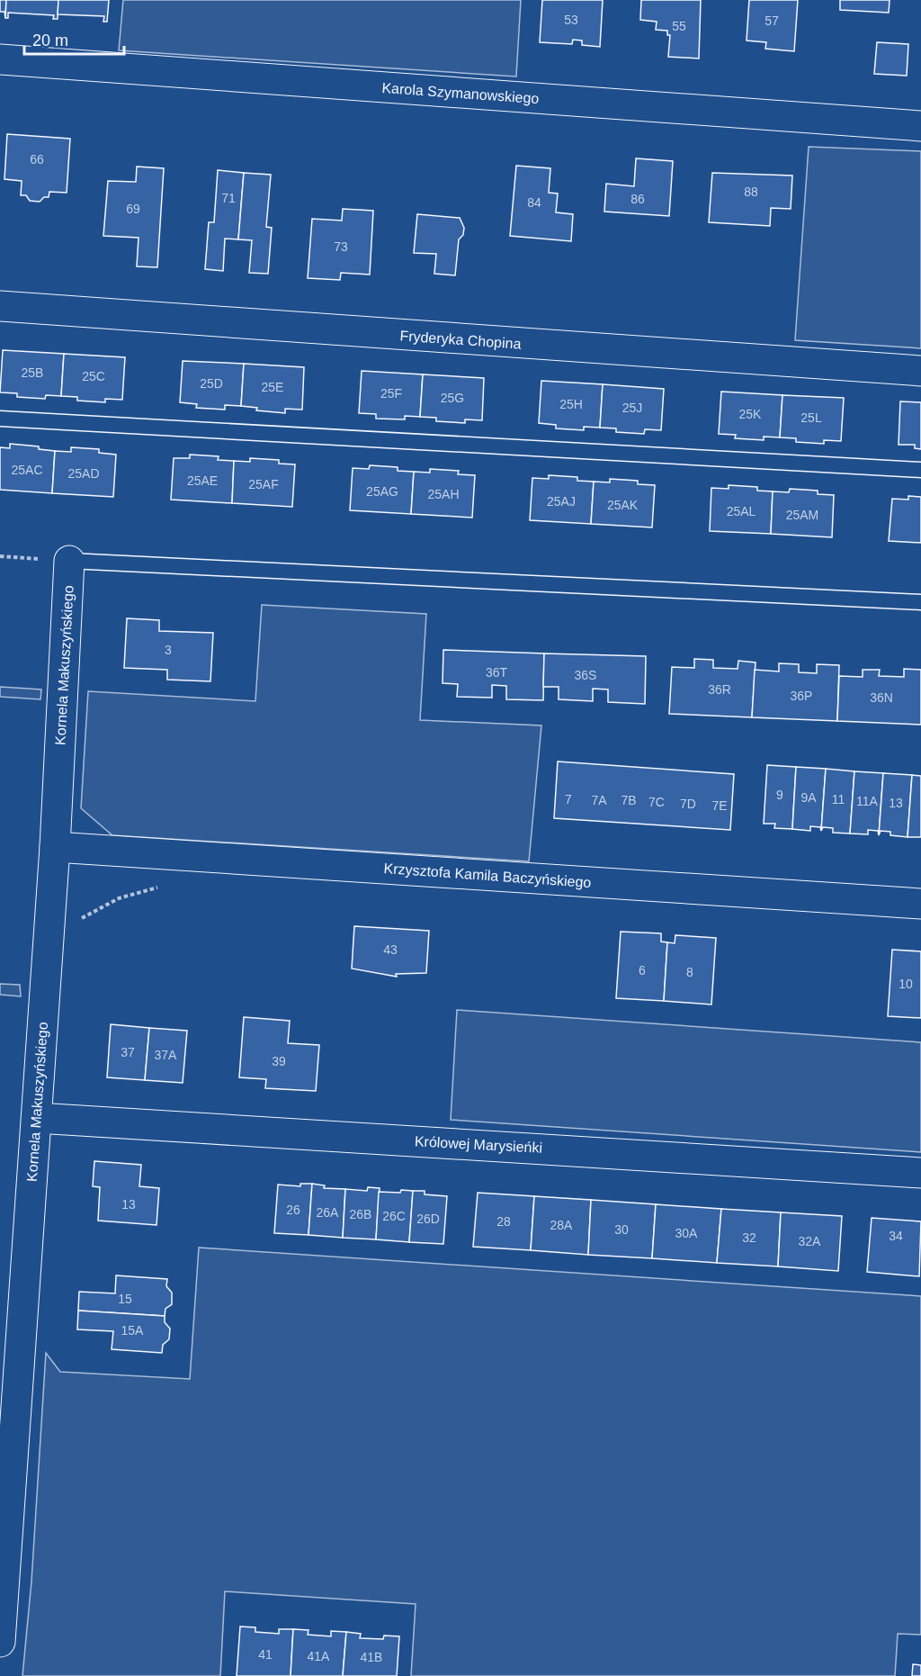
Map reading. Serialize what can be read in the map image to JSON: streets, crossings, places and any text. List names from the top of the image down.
{
  "streets": {
    "street": [
      "Karola Szymanowskiego",
      "Fryderyka Chopina",
      "Kornela Makuszyńskiego",
      "Krzysztofa Kamila Baczyńskiego",
      "Królowej Marysieńki"
    ]
  },
  "crossings": [
    ["Kornela Makuszyńskiego", "Krzysztofa Kamila Baczyńskiego"],
    ["Kornela Makuszyńskiego", "Królowej Marysieńki"]
  ],
  "house_numbers": [
    "53",
    "57",
    "55",
    "66",
    "88",
    "71",
    "86",
    "84",
    "69",
    "73",
    "25B",
    "25C",
    "25D",
    "25E",
    "25F",
    "25G",
    "25H",
    "25J",
    "25K",
    "25L",
    "25AC",
    "25AD",
    "25AE",
    "25AF",
    "25AG",
    "25AH",
    "25AJ",
    "25AK",
    "25AL",
    "25AM",
    "3",
    "36T",
    "36S",
    "36R",
    "36P",
    "36N",
    "9",
    "9A",
    "7",
    "11",
    "7A",
    "7B",
    "11A",
    "7C",
    "13",
    "7D",
    "7E",
    "43",
    "6",
    "8",
    "10",
    "37",
    "37A",
    "39",
    "13",
    "26",
    "26A",
    "26B",
    "26C",
    "26D",
    "28",
    "28A",
    "30",
    "30A",
    "34",
    "32",
    "32A",
    "15",
    "15A",
    "41",
    "41A",
    "41B"
  ],
  "scale_bar": "20 m"
}
